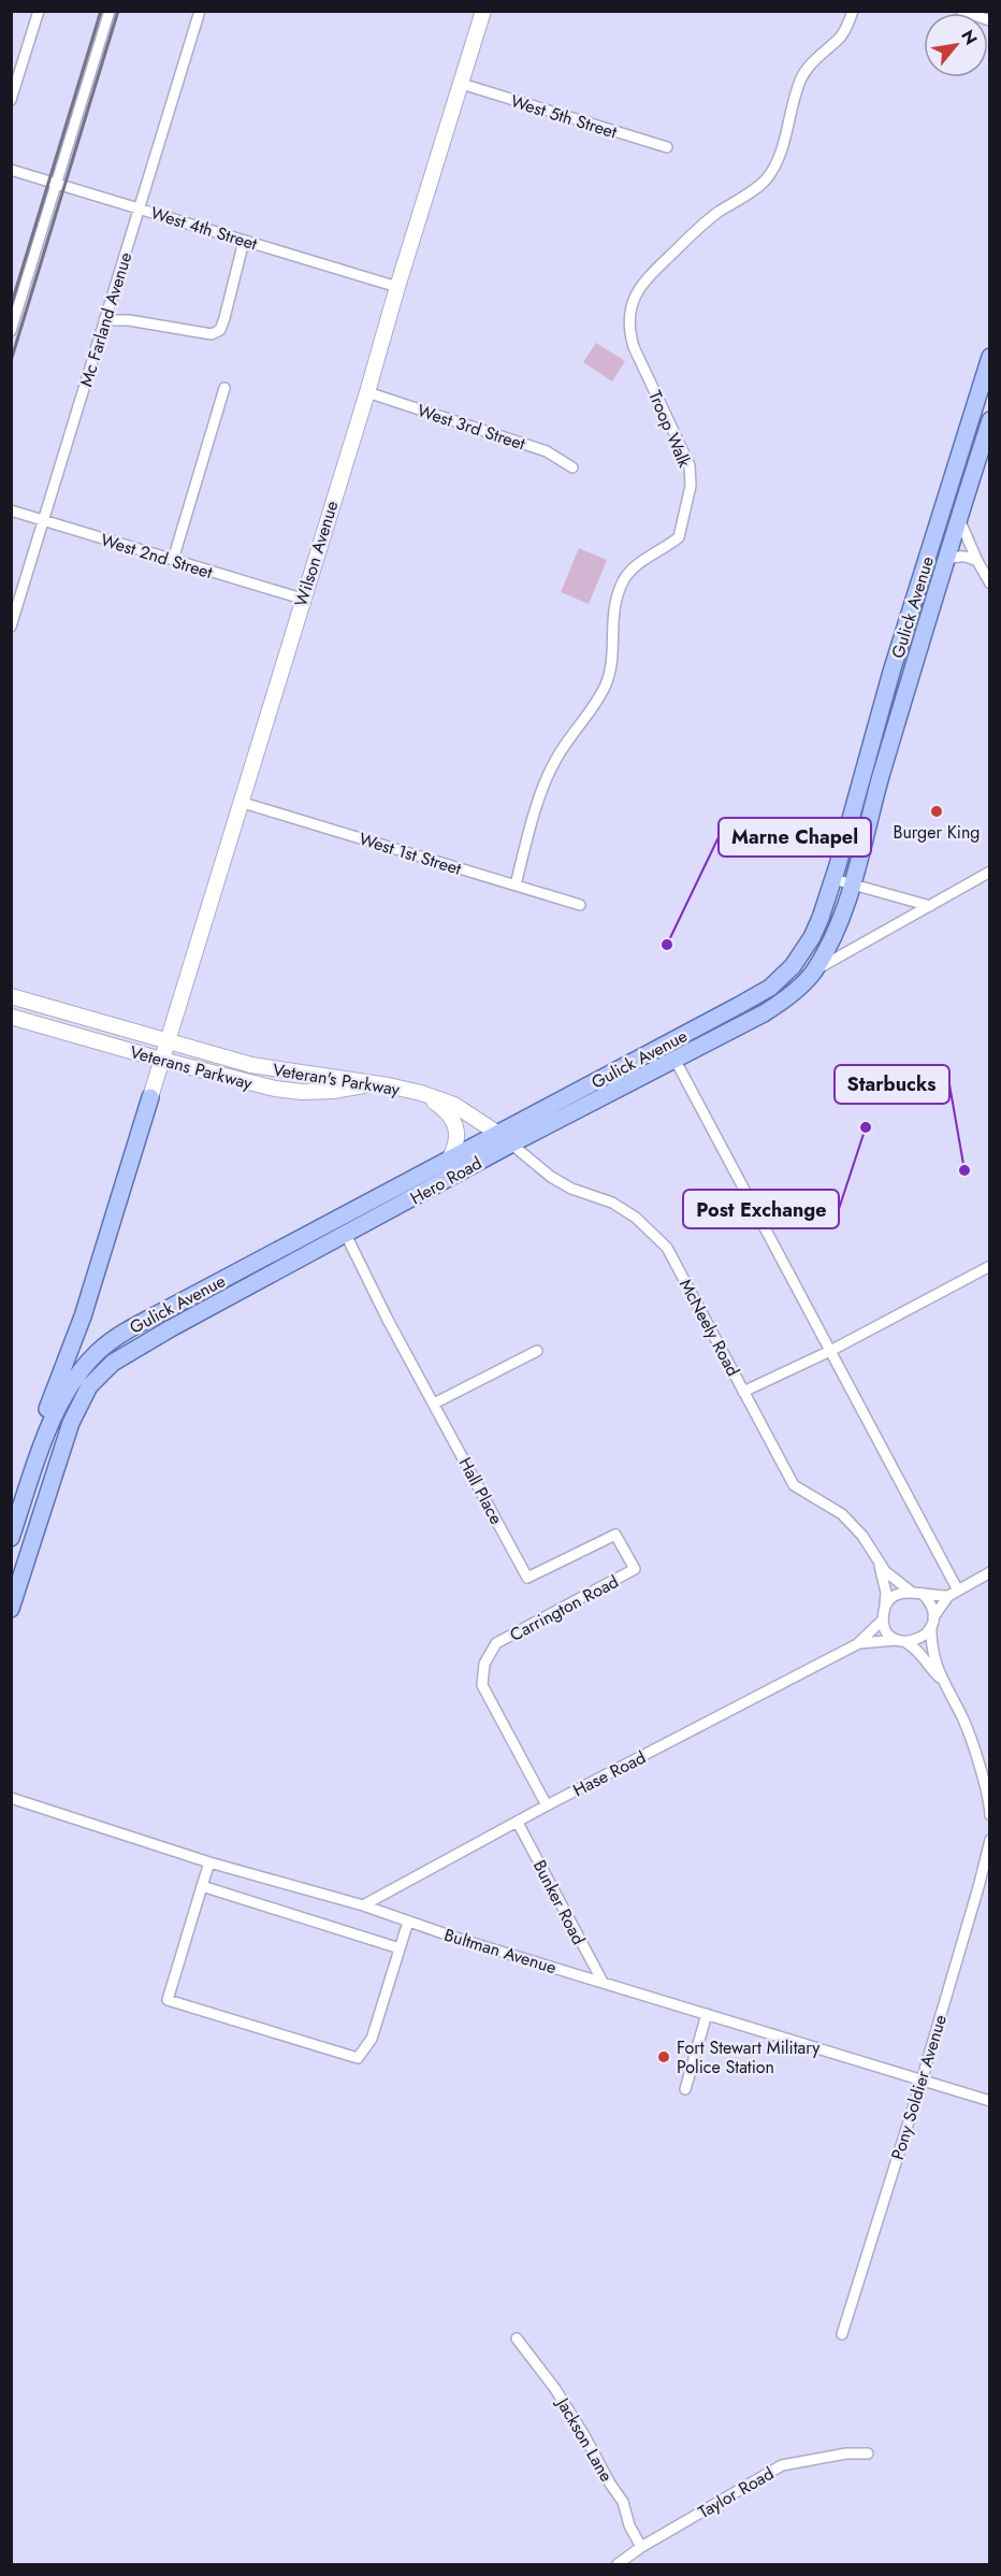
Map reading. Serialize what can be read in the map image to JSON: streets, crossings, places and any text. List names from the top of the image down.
{
  "streets": {
    "main road": ["Gulick Avenue", "Hero Road"],
    "street": [
      "West 5th Street",
      "West 4th Street",
      "Mc Farland Avenue",
      "West 3rd Street",
      "Troop Walk",
      "Wilson Avenue",
      "West 2nd Street",
      "West 1st Street",
      "Veterans Parkway",
      "Veteran's Parkway",
      "McNeely Road",
      "Hall Place",
      "Carrington Road",
      "Hase Road",
      "Bunker Road",
      "Bultman Avenue",
      "Pony Soldier Avenue",
      "Jackson Lane",
      "Taylor Road"
    ]
  },
  "crossings": [
    ["West 5th Street", "Wilson Avenue"],
    ["West 4th Street", "Mc Farland Avenue"],
    ["West 4th Street", "Wilson Avenue"],
    ["Mc Farland Avenue", "West 2nd Street"],
    ["West 3rd Street", "Wilson Avenue"],
    ["Troop Walk", "West 1st Street"],
    ["Wilson Avenue", "West 2nd Street"],
    ["Wilson Avenue", "West 1st Street"],
    ["Wilson Avenue", "Veterans Parkway"],
    ["Wilson Avenue", "Veteran's Parkway"],
    ["Gulick Avenue", "Veteran's Parkway"],
    ["Gulick Avenue", "Hero Road"],
    ["Gulick Avenue", "McNeely Road"],
    ["Veterans Parkway", "Veteran's Parkway"],
    ["Veteran's Parkway", "McNeely Road"],
    ["Hero Road", "McNeely Road"],
    ["Hero Road", "Hall Place"],
    ["Hall Place", "Carrington Road"],
    ["Carrington Road", "Hase Road"],
    ["Hase Road", "Bunker Road"],
    ["Hase Road", "Bultman Avenue"],
    ["Bunker Road", "Bultman Avenue"],
    ["Bultman Avenue", "Pony Soldier Avenue"],
    ["Jackson Lane", "Taylor Road"]
  ],
  "places": [
    "Burger King",
    "Marne Chapel",
    "Post Exchange",
    "Starbucks",
    "Fort Stewart Military Police Station"
  ],
  "north": "top right"
}
